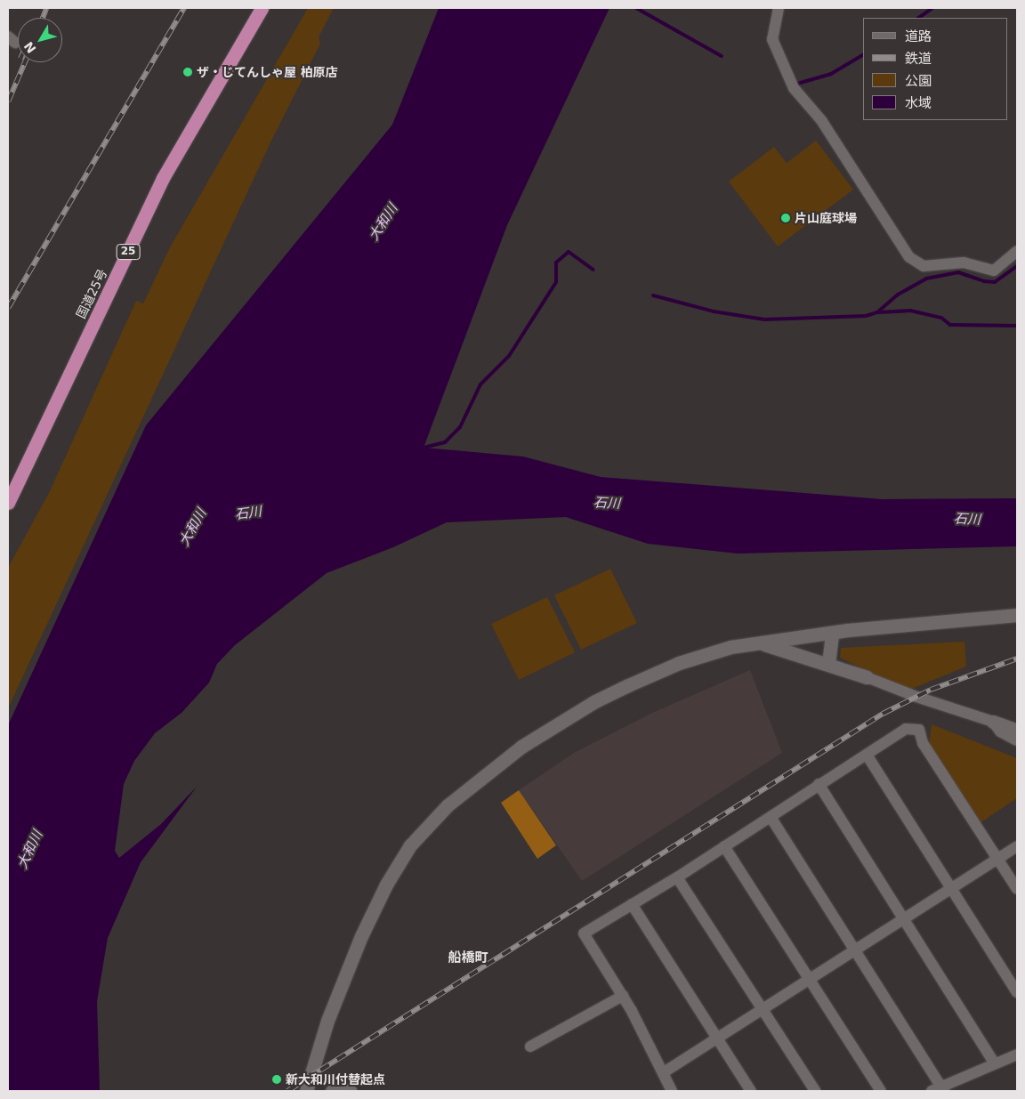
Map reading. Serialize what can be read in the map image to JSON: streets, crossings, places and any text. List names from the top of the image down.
{
  "streets": {
    "highway": ["25", "国道25号"]
  },
  "districts": ["船橋町"],
  "water": ["大和川", "石川"],
  "places": ["ザ・じてんしゃ屋 柏原店", "片山庭球場", "新大和川付替起点"],
  "legend": [
    "道路",
    "鉄道",
    "公園",
    "水域"
  ],
  "north": "bottom left"
}
